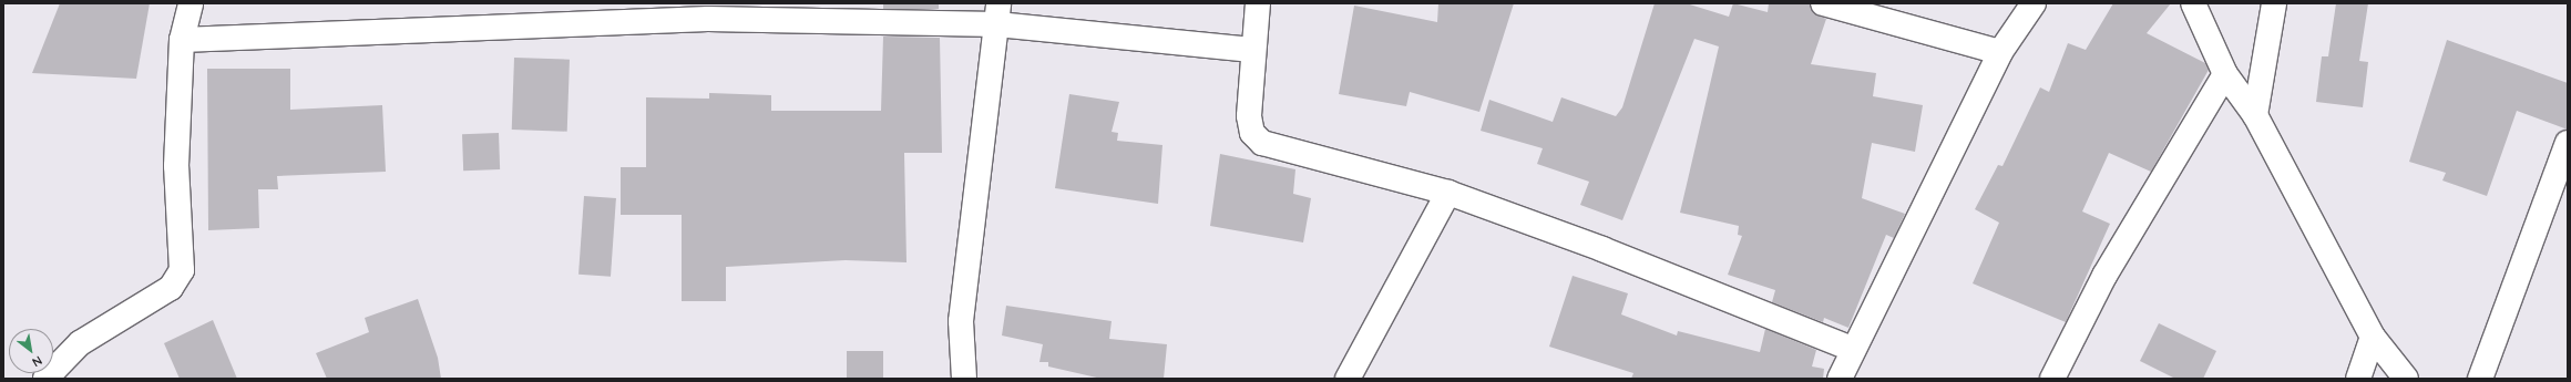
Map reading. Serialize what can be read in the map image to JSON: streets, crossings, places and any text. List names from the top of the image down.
{
  "north": "bottom right"
}
